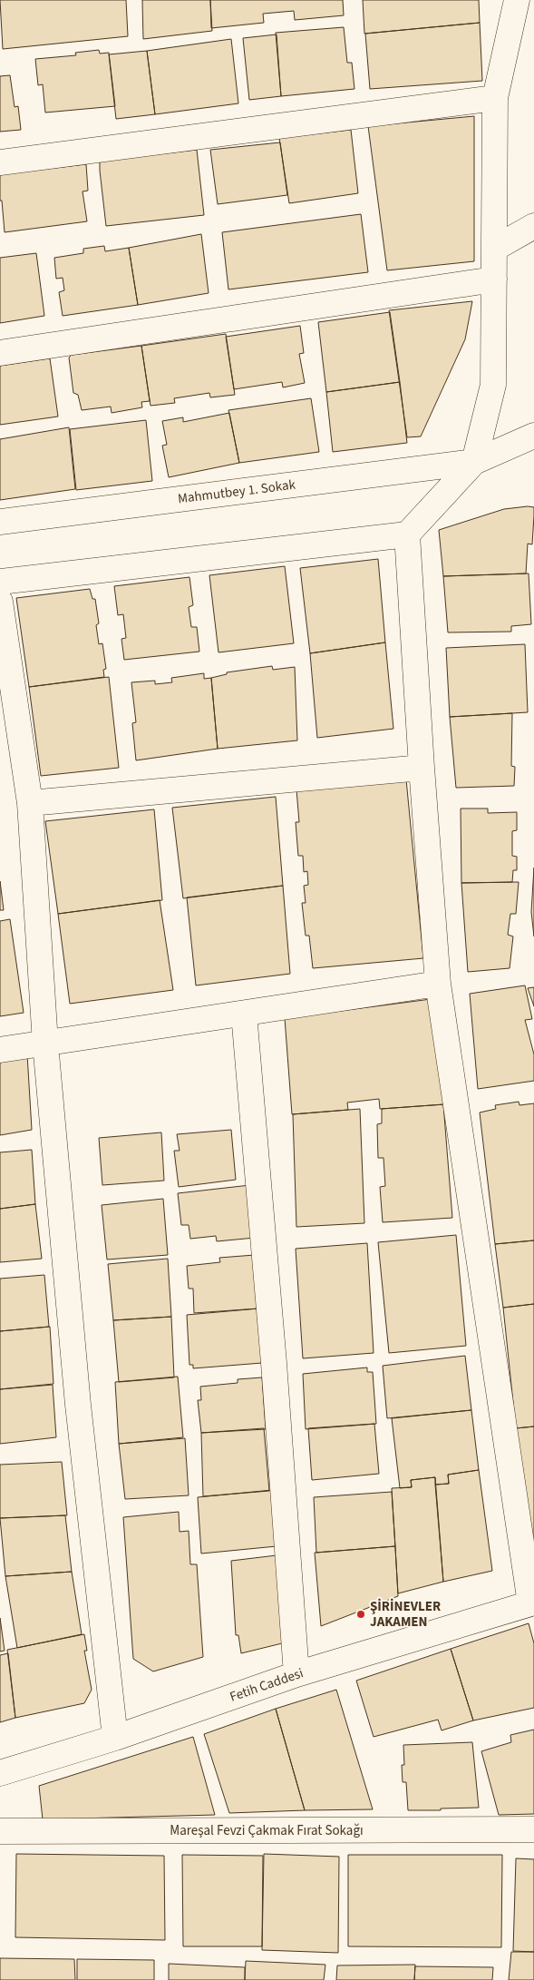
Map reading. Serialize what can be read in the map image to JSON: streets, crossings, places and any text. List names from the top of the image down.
{
  "streets": {
    "street": ["Mahmutbey 1. Sokak", "Fetih Caddesi", "Mareşal Fevzi Çakmak Fırat Sokağı"]
  },
  "places": ["ŞİRİNEVLER JAKAMEN"]
}
